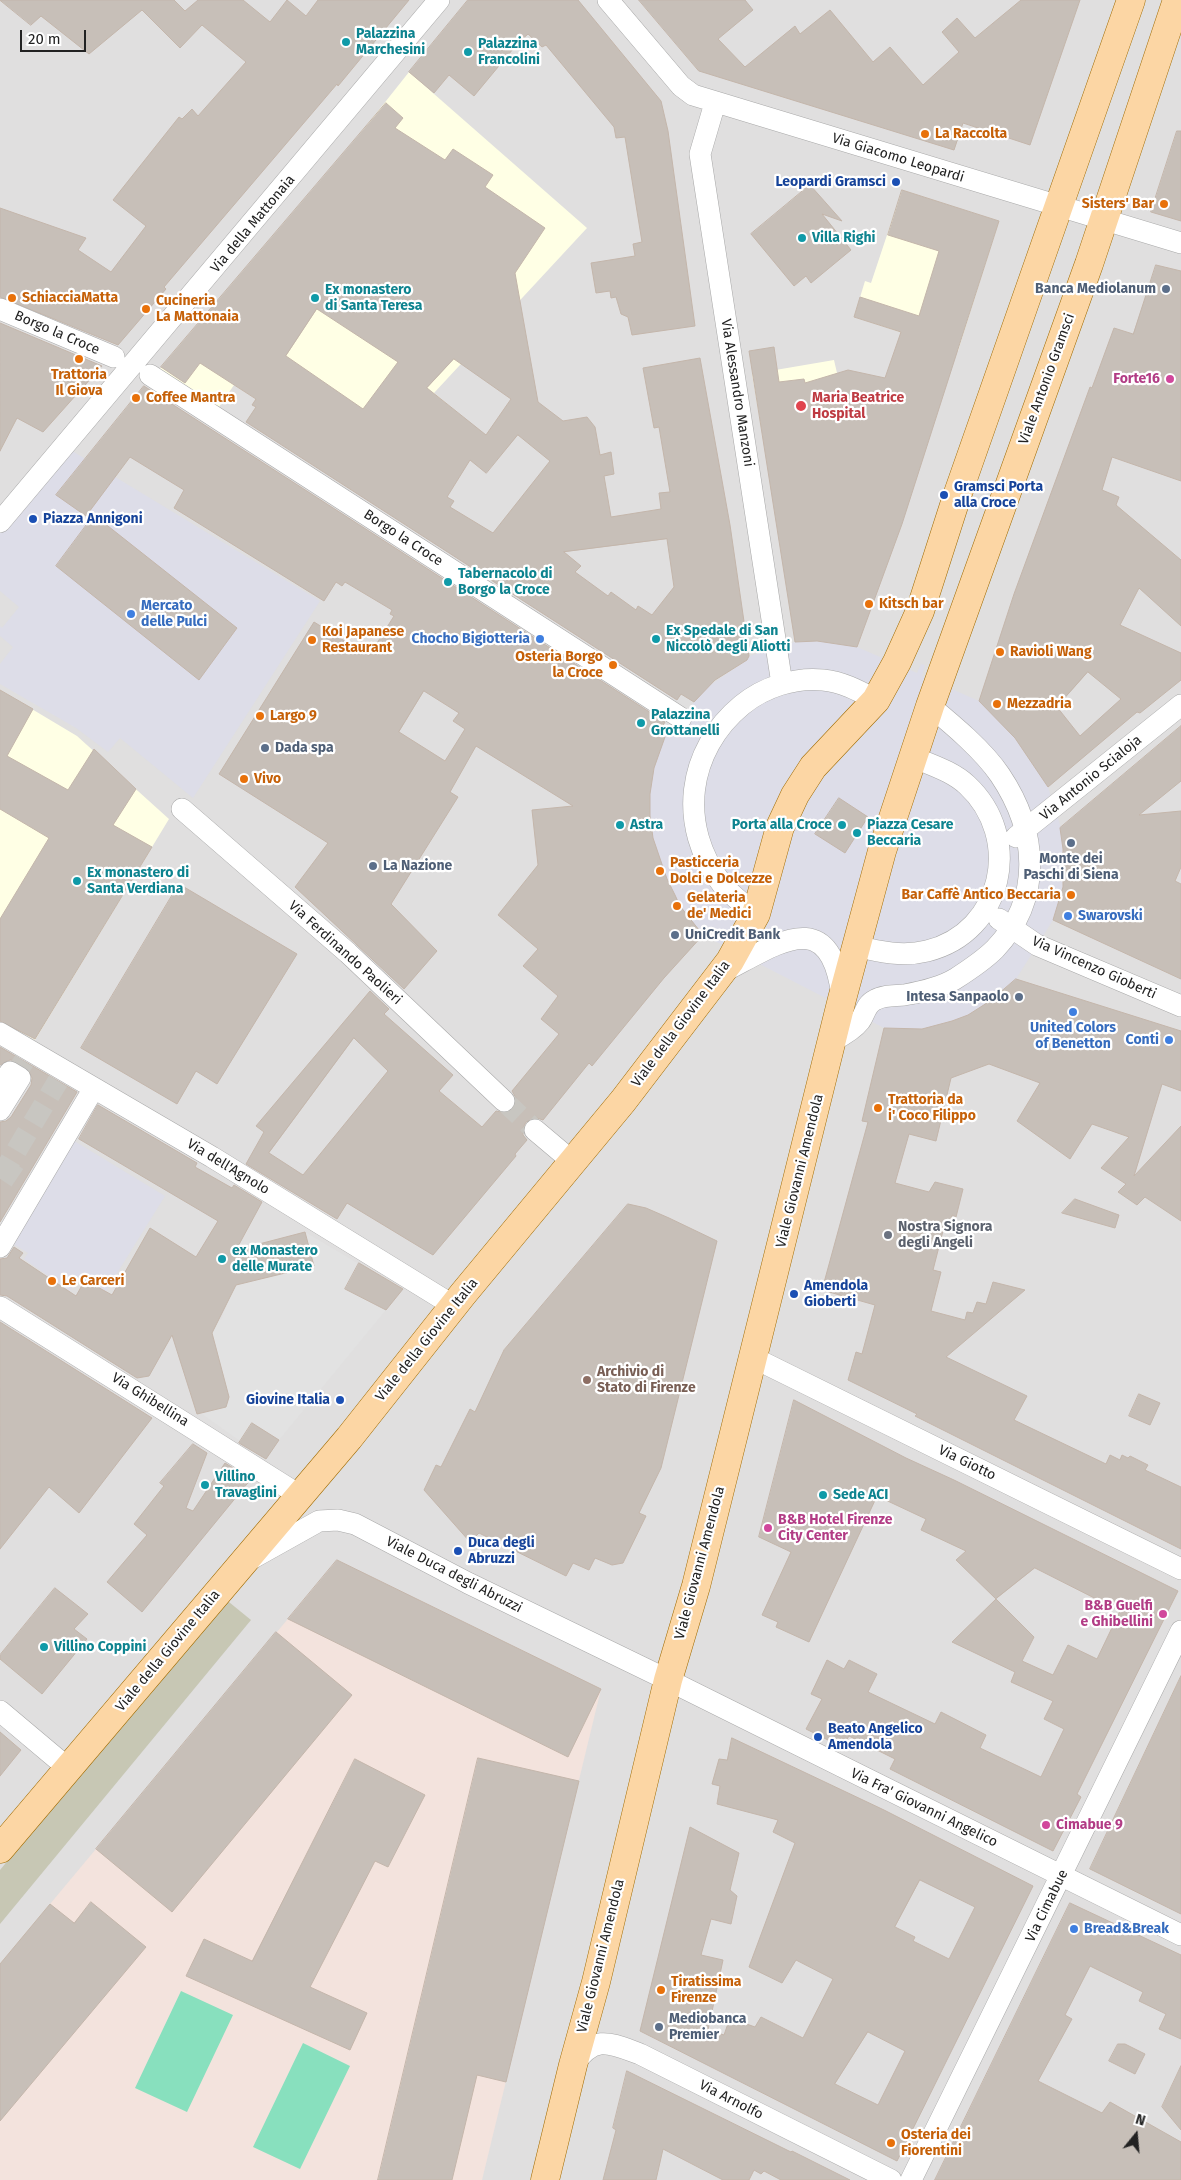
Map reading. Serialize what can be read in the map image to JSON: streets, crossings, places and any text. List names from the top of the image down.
{
  "streets": {
    "main road": ["Viale Antonio Gramsci", "Viale della Giovine Italia", "Viale Giovanni Amendola"],
    "street": [
      "Via Giacomo Leopardi",
      "Via della Mattonaia",
      "Borgo la Croce",
      "Via Alessandro Manzoni",
      "Via Antonio Scialoja",
      "Via Ferdinando Paolieri",
      "Via Vincenzo Gioberti",
      "Via dell'Agnolo",
      "Via Ghibellina",
      "Via Giotto",
      "Viale Duca degli Abruzzi",
      "Via Fra' Giovanni Angelico",
      "Via Cimabue",
      "Via Arnolfo"
    ]
  },
  "crossings": [
    ["Via Giacomo Leopardi", "Viale Antonio Gramsci"],
    ["Via Giacomo Leopardi", "Via Alessandro Manzoni"],
    ["Viale della Giovine Italia", "Via dell'Agnolo"],
    ["Viale della Giovine Italia", "Via Ghibellina"],
    ["Viale della Giovine Italia", "Viale Duca degli Abruzzi"],
    ["Viale Giovanni Amendola", "Via Giotto"],
    ["Viale Giovanni Amendola", "Viale Duca degli Abruzzi"],
    ["Viale Giovanni Amendola", "Via Fra' Giovanni Angelico"],
    ["Viale Giovanni Amendola", "Via Arnolfo"],
    ["Viale Duca degli Abruzzi", "Via Fra' Giovanni Angelico"],
    ["Via Fra' Giovanni Angelico", "Via Cimabue"]
  ],
  "places": [
    "Palazzina Marchesini",
    "Palazzina Francolini",
    "La Raccolta",
    "Leopardi Gramsci",
    "Sisters' Bar",
    "Villa Righi",
    "Banca Mediolanum",
    "SchiacciaMatta",
    "Ex monastero di Santa Teresa",
    "Cucineria La Mattonaia",
    "Trattoria Il Giova",
    "Forte16",
    "Coffee Mantra",
    "Maria Beatrice Hospital",
    "Gramsci Porta alla Croce",
    "Piazza Annigoni",
    "Tabernacolo di Borgo la Croce",
    "Kitsch bar",
    "Mercato delle Pulci",
    "Chocho Bigiotteria",
    "Ex Spedale di San Niccolò degli Aliotti",
    "Koi Japanese Restaurant",
    "Ravioli Wang",
    "Osteria Borgo la Croce",
    "Mezzadria",
    "Largo 9",
    "Palazzina Grottanelli",
    "Dada spa",
    "Vivo",
    "Astra",
    "Porta alla Croce",
    "Piazza Cesare Beccaria",
    "Monte dei Paschi di Siena",
    "La Nazione",
    "Pasticceria Dolci e Dolcezze",
    "Ex monastero di Santa Verdiana",
    "Bar Caffè Antico Beccaria",
    "Gelateria de' Medici",
    "Swarovski",
    "UniCredit Bank",
    "Intesa Sanpaolo",
    "United Colors of Benetton",
    "Conti",
    "Trattoria da i' Coco Filippo",
    "Nostra Signora degli Angeli",
    "ex Monastero delle Murate",
    "Le Carceri",
    "Amendola Gioberti",
    "Archivio di Stato di Firenze",
    "Giovine Italia",
    "Villino Travaglini",
    "Sede ACI",
    "B&B Hotel Firenze City Center",
    "Duca degli Abruzzi",
    "B&B Guelfi e Ghibellini",
    "Villino Coppini",
    "Beato Angelico Amendola",
    "Cimabue 9",
    "Bread&Break",
    "Tiratissima Firenze",
    "Mediobanca Premier",
    "Osteria dei Fiorentini"
  ],
  "scale_bar": "20 m",
  "north": "top"
}
